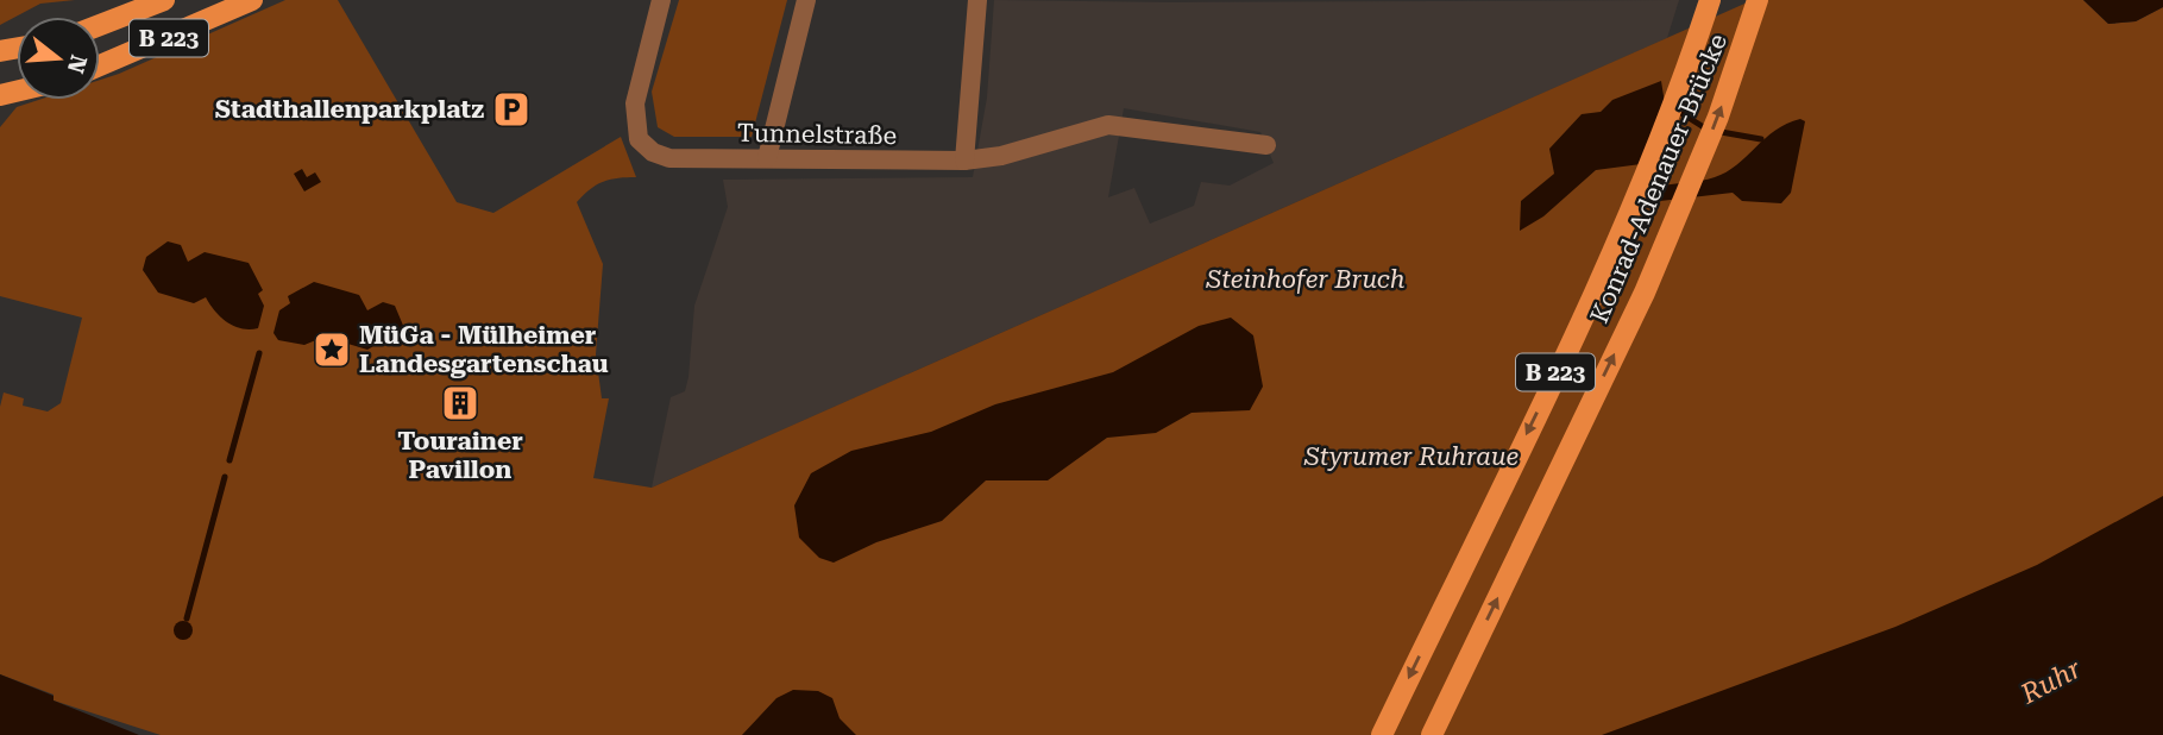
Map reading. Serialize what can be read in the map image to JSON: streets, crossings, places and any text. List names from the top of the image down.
{
  "streets": {
    "main road": ["B 223", "Konrad-Adenauer-Brücke"],
    "street": ["Tunnelstraße"]
  },
  "water": ["Ruhr"],
  "parks": ["Steinhofer Bruch", "Styrumer Ruhraue"],
  "places": {
    "parking": ["Stadthallenparkplatz"],
    "place": ["MüGa - Mülheimer Landesgartenschau"],
    "building": ["Tourainer Pavillon"]
  },
  "north": "right"
}
